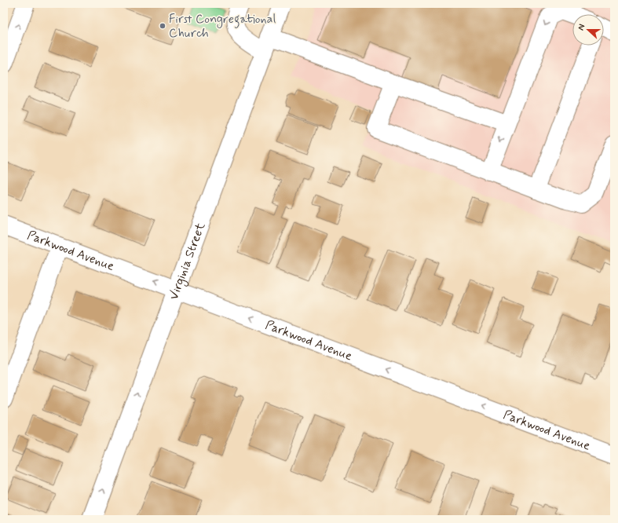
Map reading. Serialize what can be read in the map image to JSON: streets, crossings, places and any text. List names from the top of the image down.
{
  "streets": {
    "street": ["Parkwood Avenue", "Virginia Street"]
  },
  "crossings": [
    ["Parkwood Avenue", "Virginia Street"]
  ],
  "one_way": ["Parkwood Avenue"],
  "places": ["First Congregational Church"],
  "north": "left"
}
